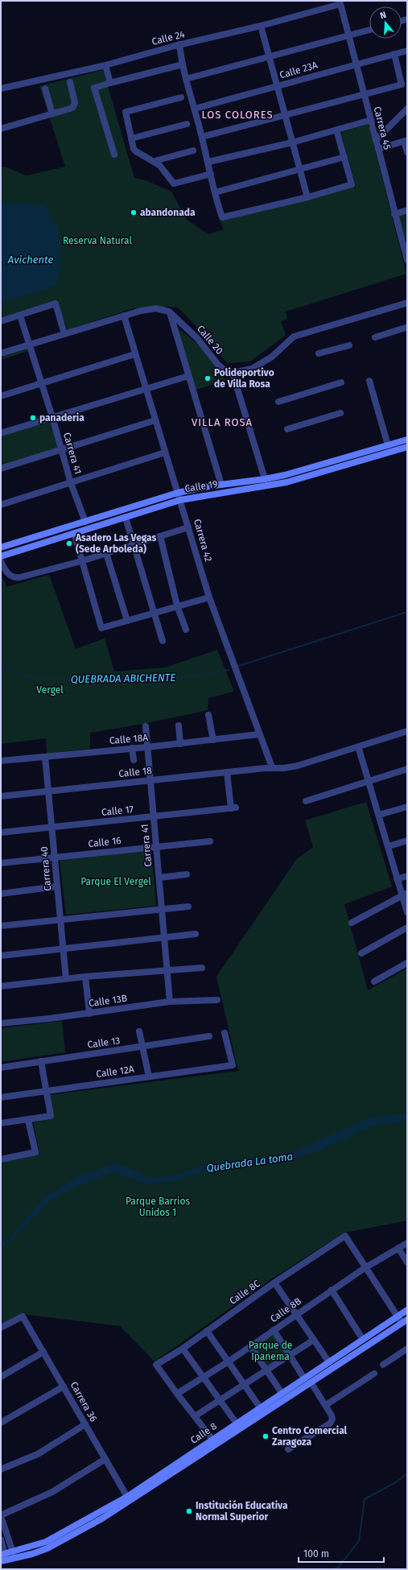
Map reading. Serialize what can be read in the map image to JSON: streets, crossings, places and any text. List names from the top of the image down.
{
  "streets": {
    "main road": ["Calle 19", "Calle 8"],
    "street": [
      "Calle 24",
      "Calle 23A",
      "Carrera 45",
      "Calle 20",
      "Carrera 41",
      "Carrera 42",
      "Calle 18A",
      "Calle 18",
      "Calle 17",
      "Calle 16",
      "Carrera 40",
      "Calle 13B",
      "Calle 13",
      "Calle 12A",
      "Calle 8C",
      "Calle 8B",
      "Carrera 36"
    ]
  },
  "crossings": [
    ["Calle 24", "Carrera 45"],
    ["Calle 23A", "Carrera 45"],
    ["Carrera 41", "Calle 19"],
    ["Carrera 41", "Calle 18A"],
    ["Carrera 41", "Calle 18"],
    ["Carrera 41", "Calle 17"],
    ["Carrera 41", "Calle 16"],
    ["Carrera 41", "Calle 13B"],
    ["Calle 19", "Carrera 42"],
    ["Carrera 42", "Calle 18A"],
    ["Carrera 42", "Calle 18"],
    ["Calle 18A", "Carrera 40"],
    ["Calle 18", "Calle 17"],
    ["Calle 18", "Carrera 40"],
    ["Calle 17", "Carrera 40"],
    ["Calle 16", "Carrera 40"],
    ["Calle 8C", "Calle 8B"],
    ["Carrera 36", "Calle 8"]
  ],
  "districts": ["LOS COLORES", "VILLA ROSA"],
  "water": ["Avichente", "QUEBRADA ABICHENTE", "Quebrada La toma"],
  "parks": [
    "Reserva Natural",
    "Vergel",
    "Parque El Vergel",
    "Parque Barrios Unidos 1",
    "Parque de Ipanema"
  ],
  "places": [
    "abandonada",
    "Polideportivo de Villa Rosa",
    "panaderia",
    "Asadero Las Vegas (Sede Arboleda)",
    "Centro Comercial Zaragoza",
    "Institución Educativa Normal Superior"
  ],
  "scale_bar": "100 m",
  "north": "top"
}
